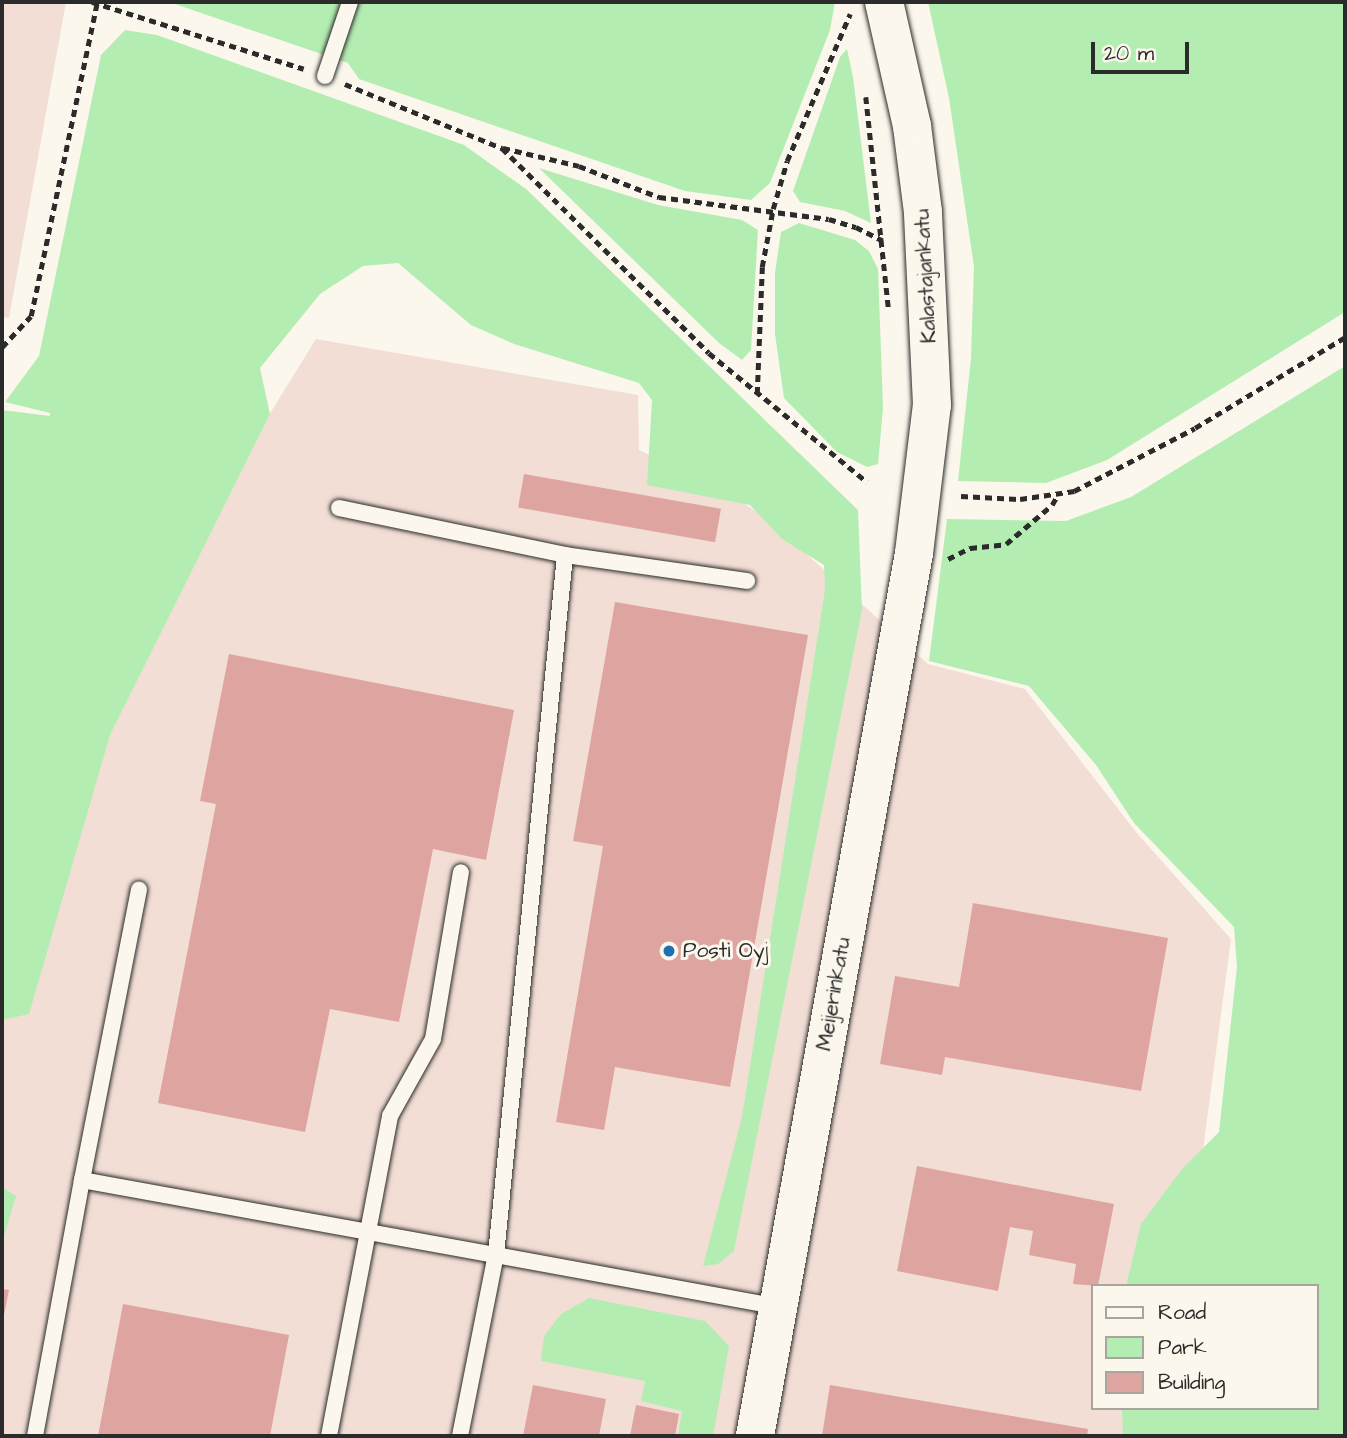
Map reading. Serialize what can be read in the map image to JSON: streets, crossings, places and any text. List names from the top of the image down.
{
  "streets": {
    "street": ["Kalastajankatu", "Meijerinkatu"]
  },
  "crossings": [
    ["Kalastajankatu", "Meijerinkatu"]
  ],
  "places": ["Posti Oyj"],
  "legend": ["Road", "Park", "Building"],
  "scale_bar": "20 m"
}
